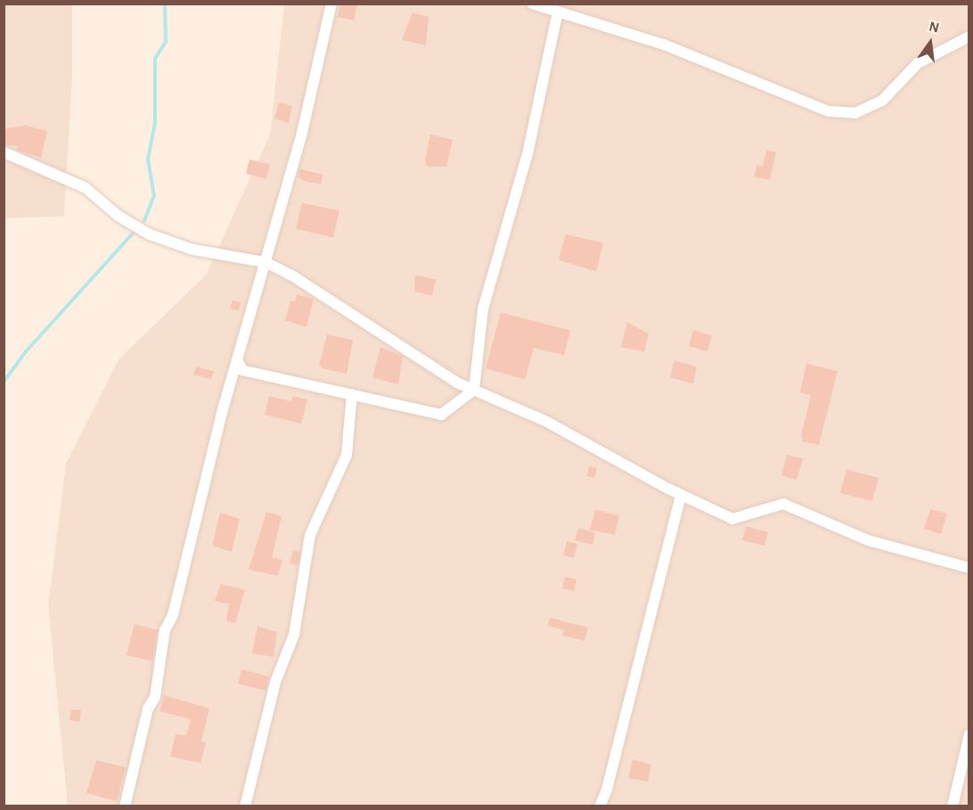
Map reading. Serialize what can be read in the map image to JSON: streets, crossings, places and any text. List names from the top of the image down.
{
  "north": "top"
}
